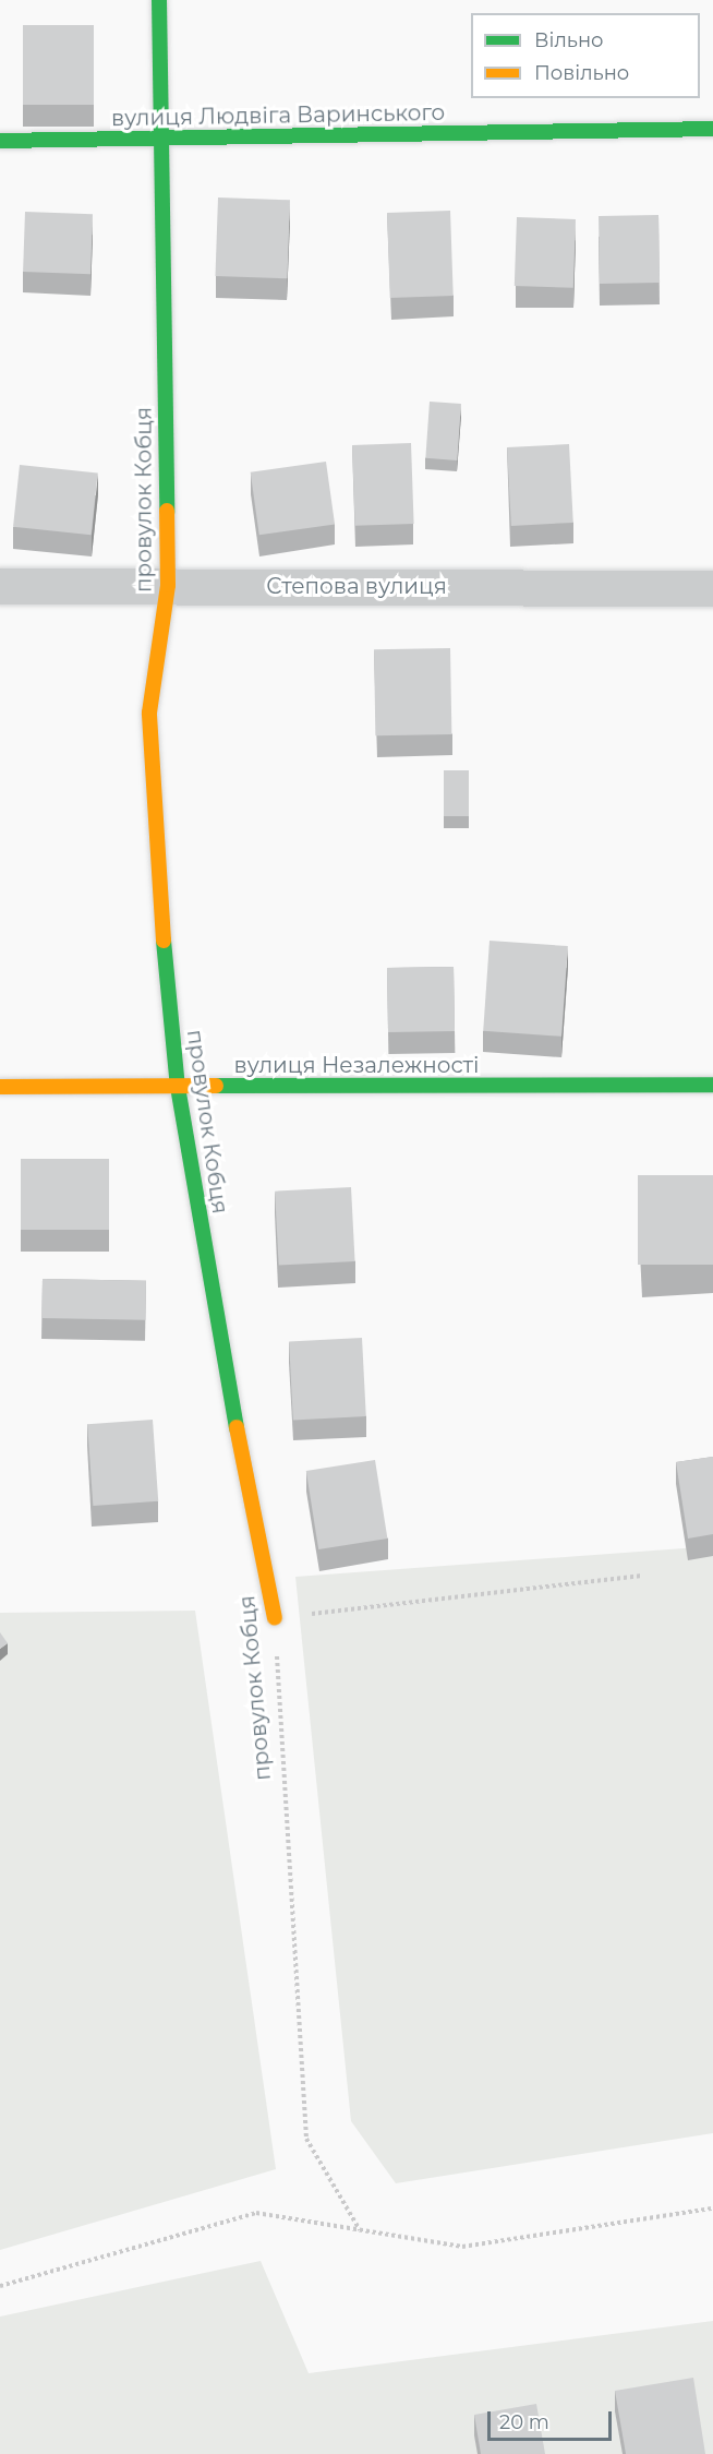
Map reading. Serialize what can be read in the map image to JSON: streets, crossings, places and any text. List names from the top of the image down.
{
  "streets": {
    "street": [
      "вулиця Людвіга Варинського",
      "провулок Кобця",
      "Степова вулиця",
      "вулиця Незалежності"
    ]
  },
  "crossings": [
    ["вулиця Людвіга Варинського", "провулок Кобця"],
    ["провулок Кобця", "Степова вулиця"],
    ["провулок Кобця", "вулиця Незалежності"]
  ],
  "legend": ["Вільно", "Повільно"],
  "scale_bar": "20 m"
}
